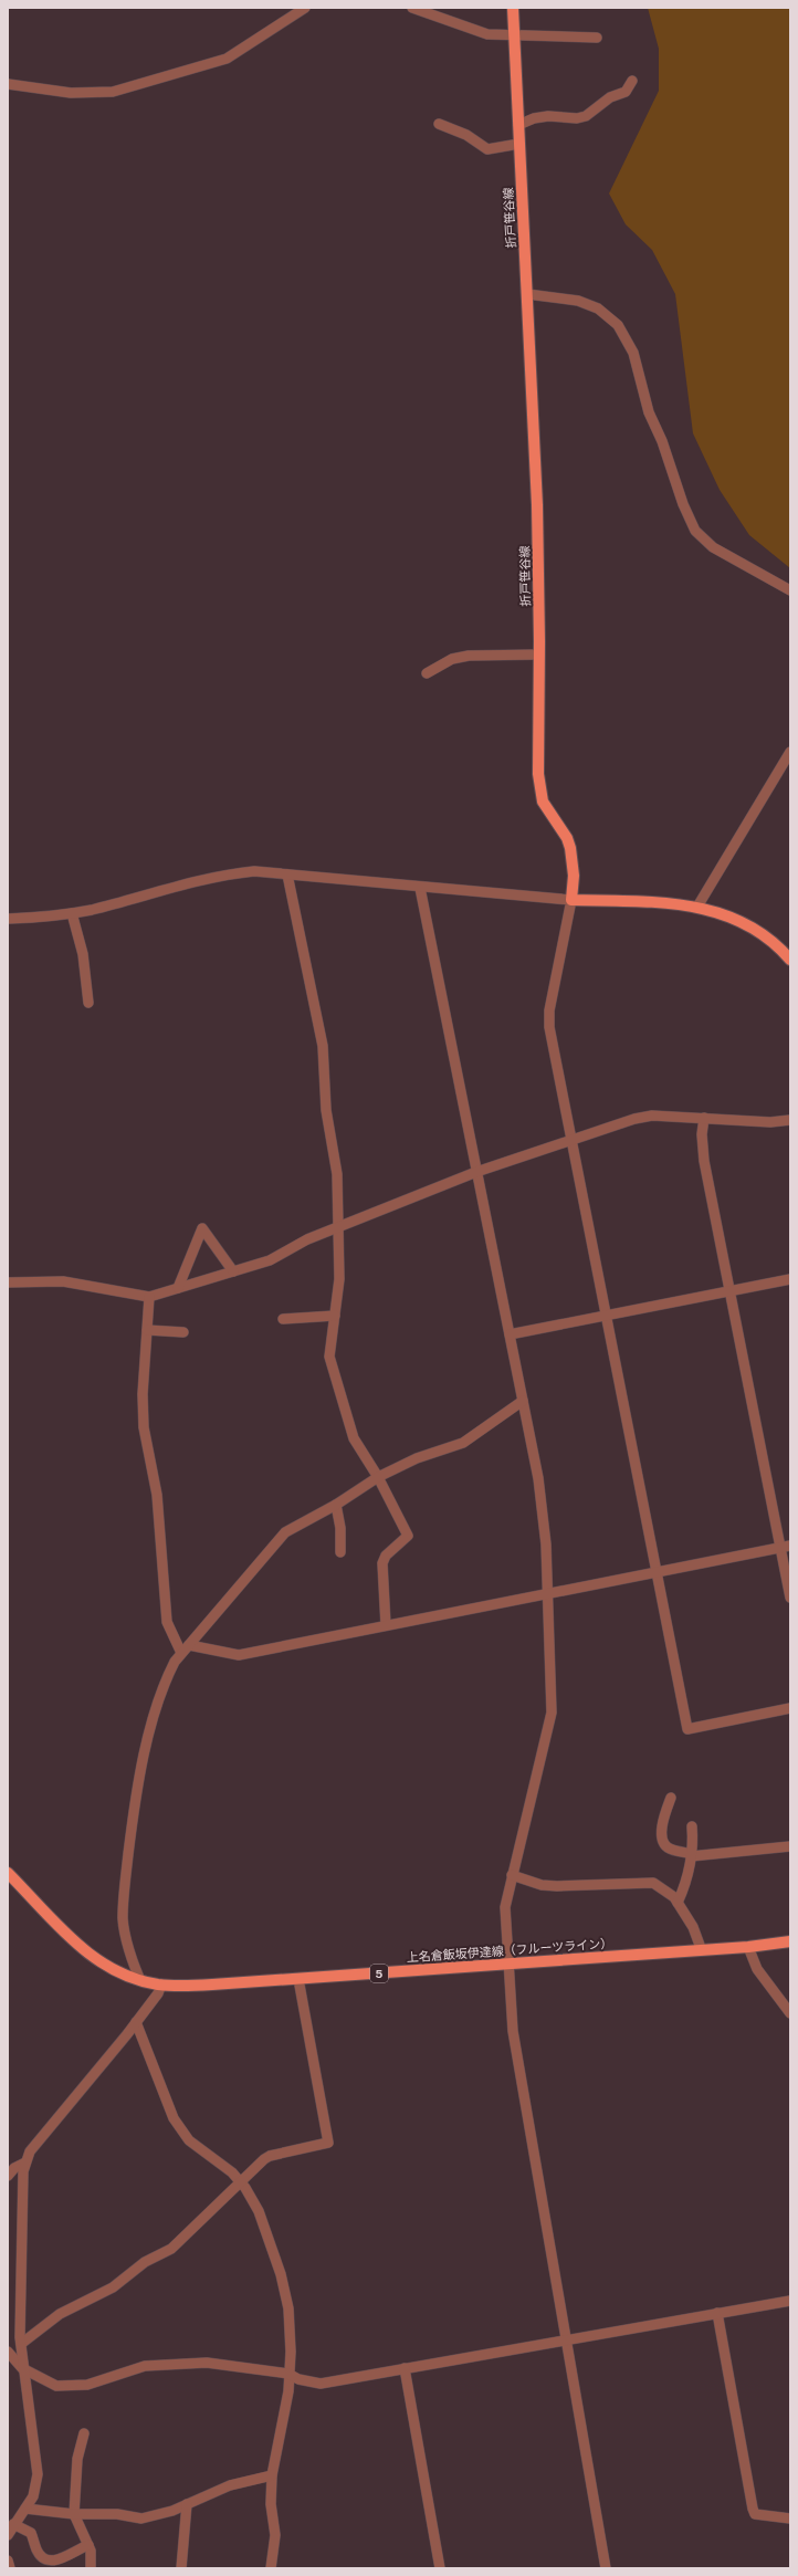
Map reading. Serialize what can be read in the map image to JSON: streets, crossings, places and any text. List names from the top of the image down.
{
  "streets": {
    "main road": ["折戸笹谷線", "上名倉飯坂伊達線（フルーツライン）", "5"]
  }
}
